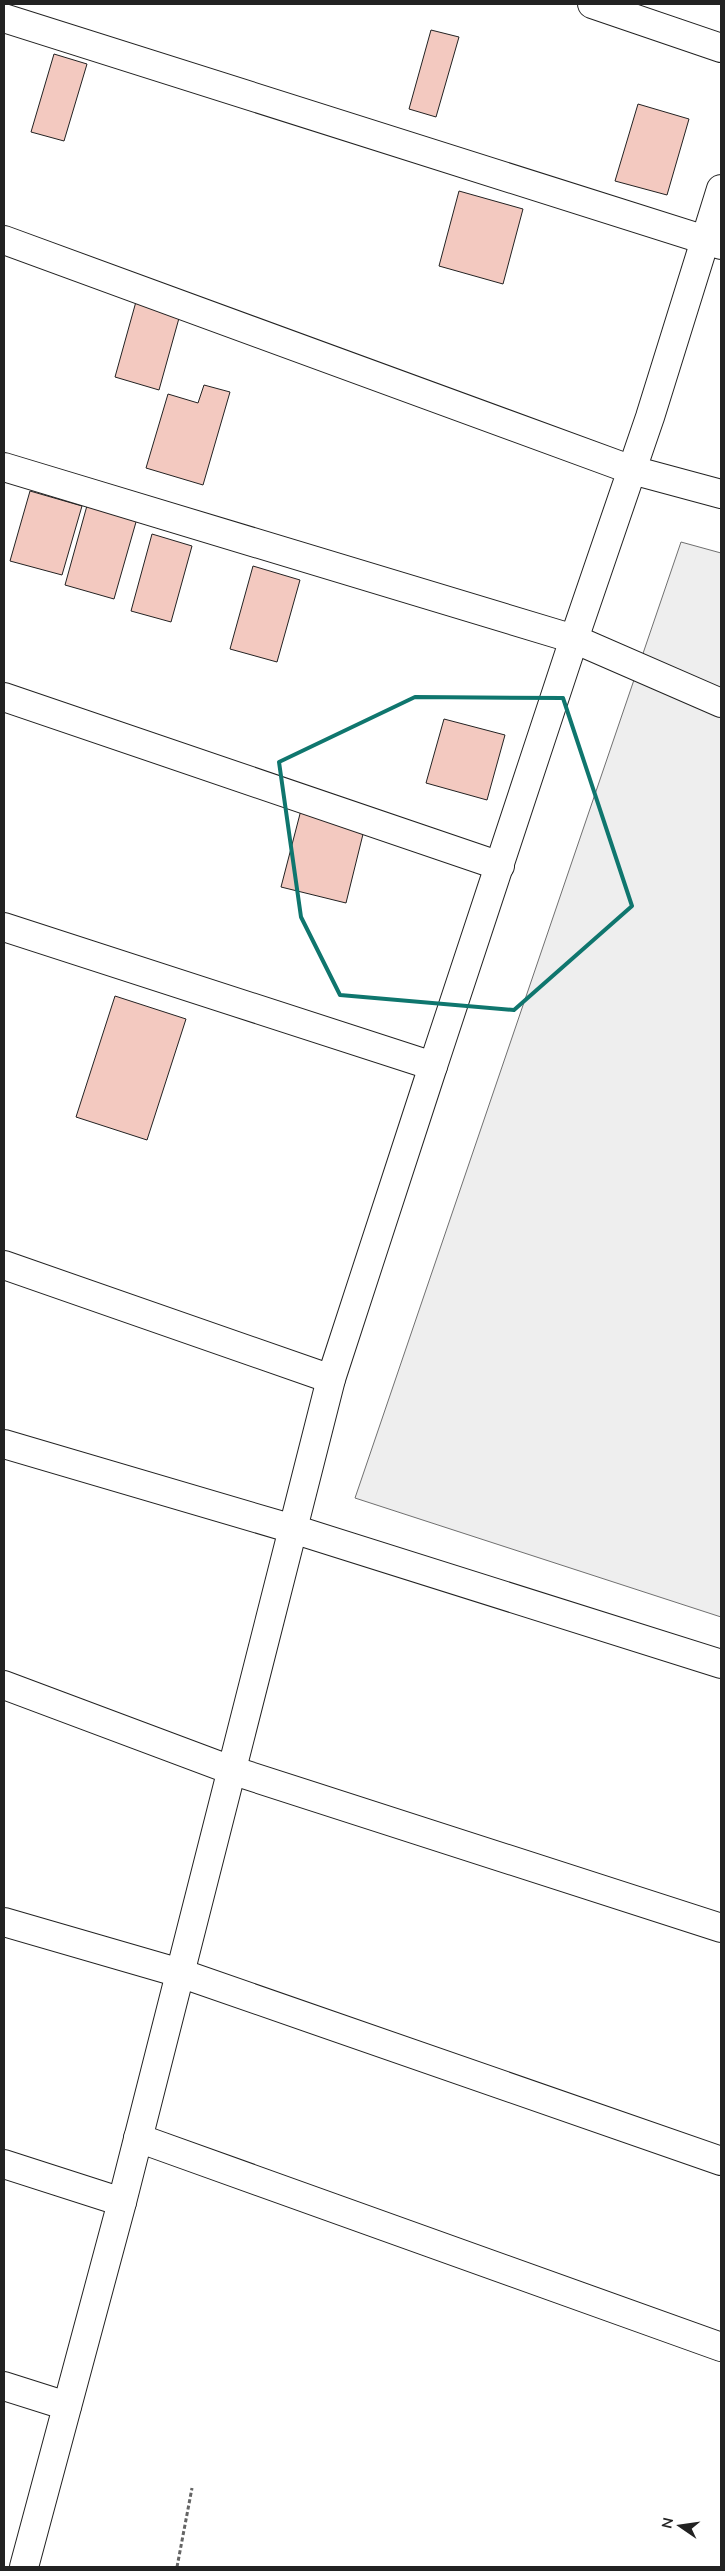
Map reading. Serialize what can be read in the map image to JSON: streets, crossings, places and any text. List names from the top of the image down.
{
  "north": "left"
}
